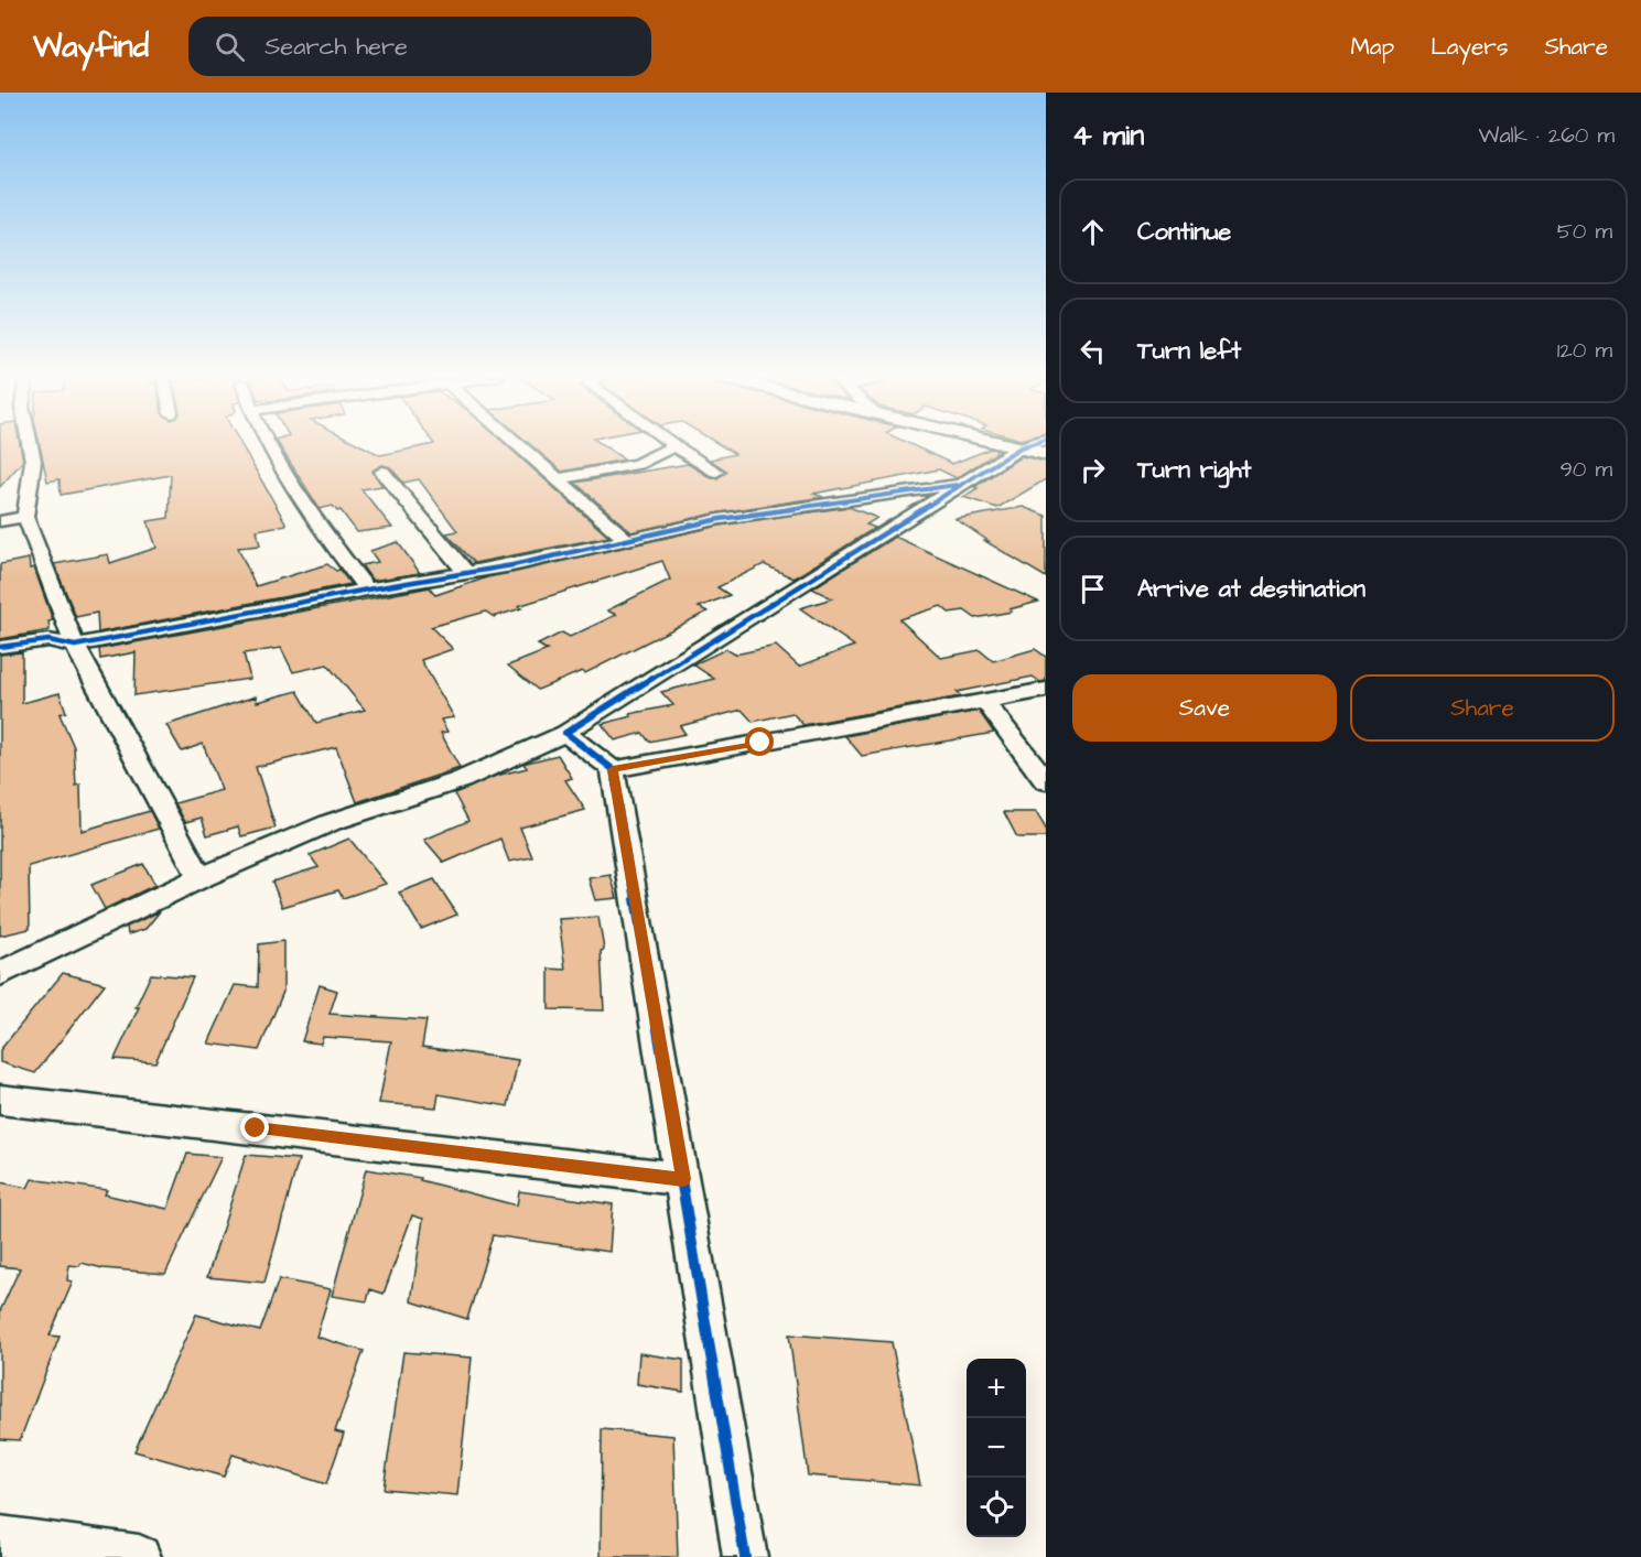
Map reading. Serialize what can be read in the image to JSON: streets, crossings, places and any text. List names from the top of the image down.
{
  "page": {
    "header": "Wayfind",
    "search": "Search here",
    "nav": ["Map", "Layers", "Share"],
    "heading": ["4 min", "Walk · 260 m"],
    "list": [
      ["Continue", "50 m"],
      ["Turn left", "120 m"],
      ["Turn right", "90 m"],
      "Arrive at destination"
    ],
    "buttons": ["Save", "Share"],
    "map_buttons": ["+", "−"]
  }
}
